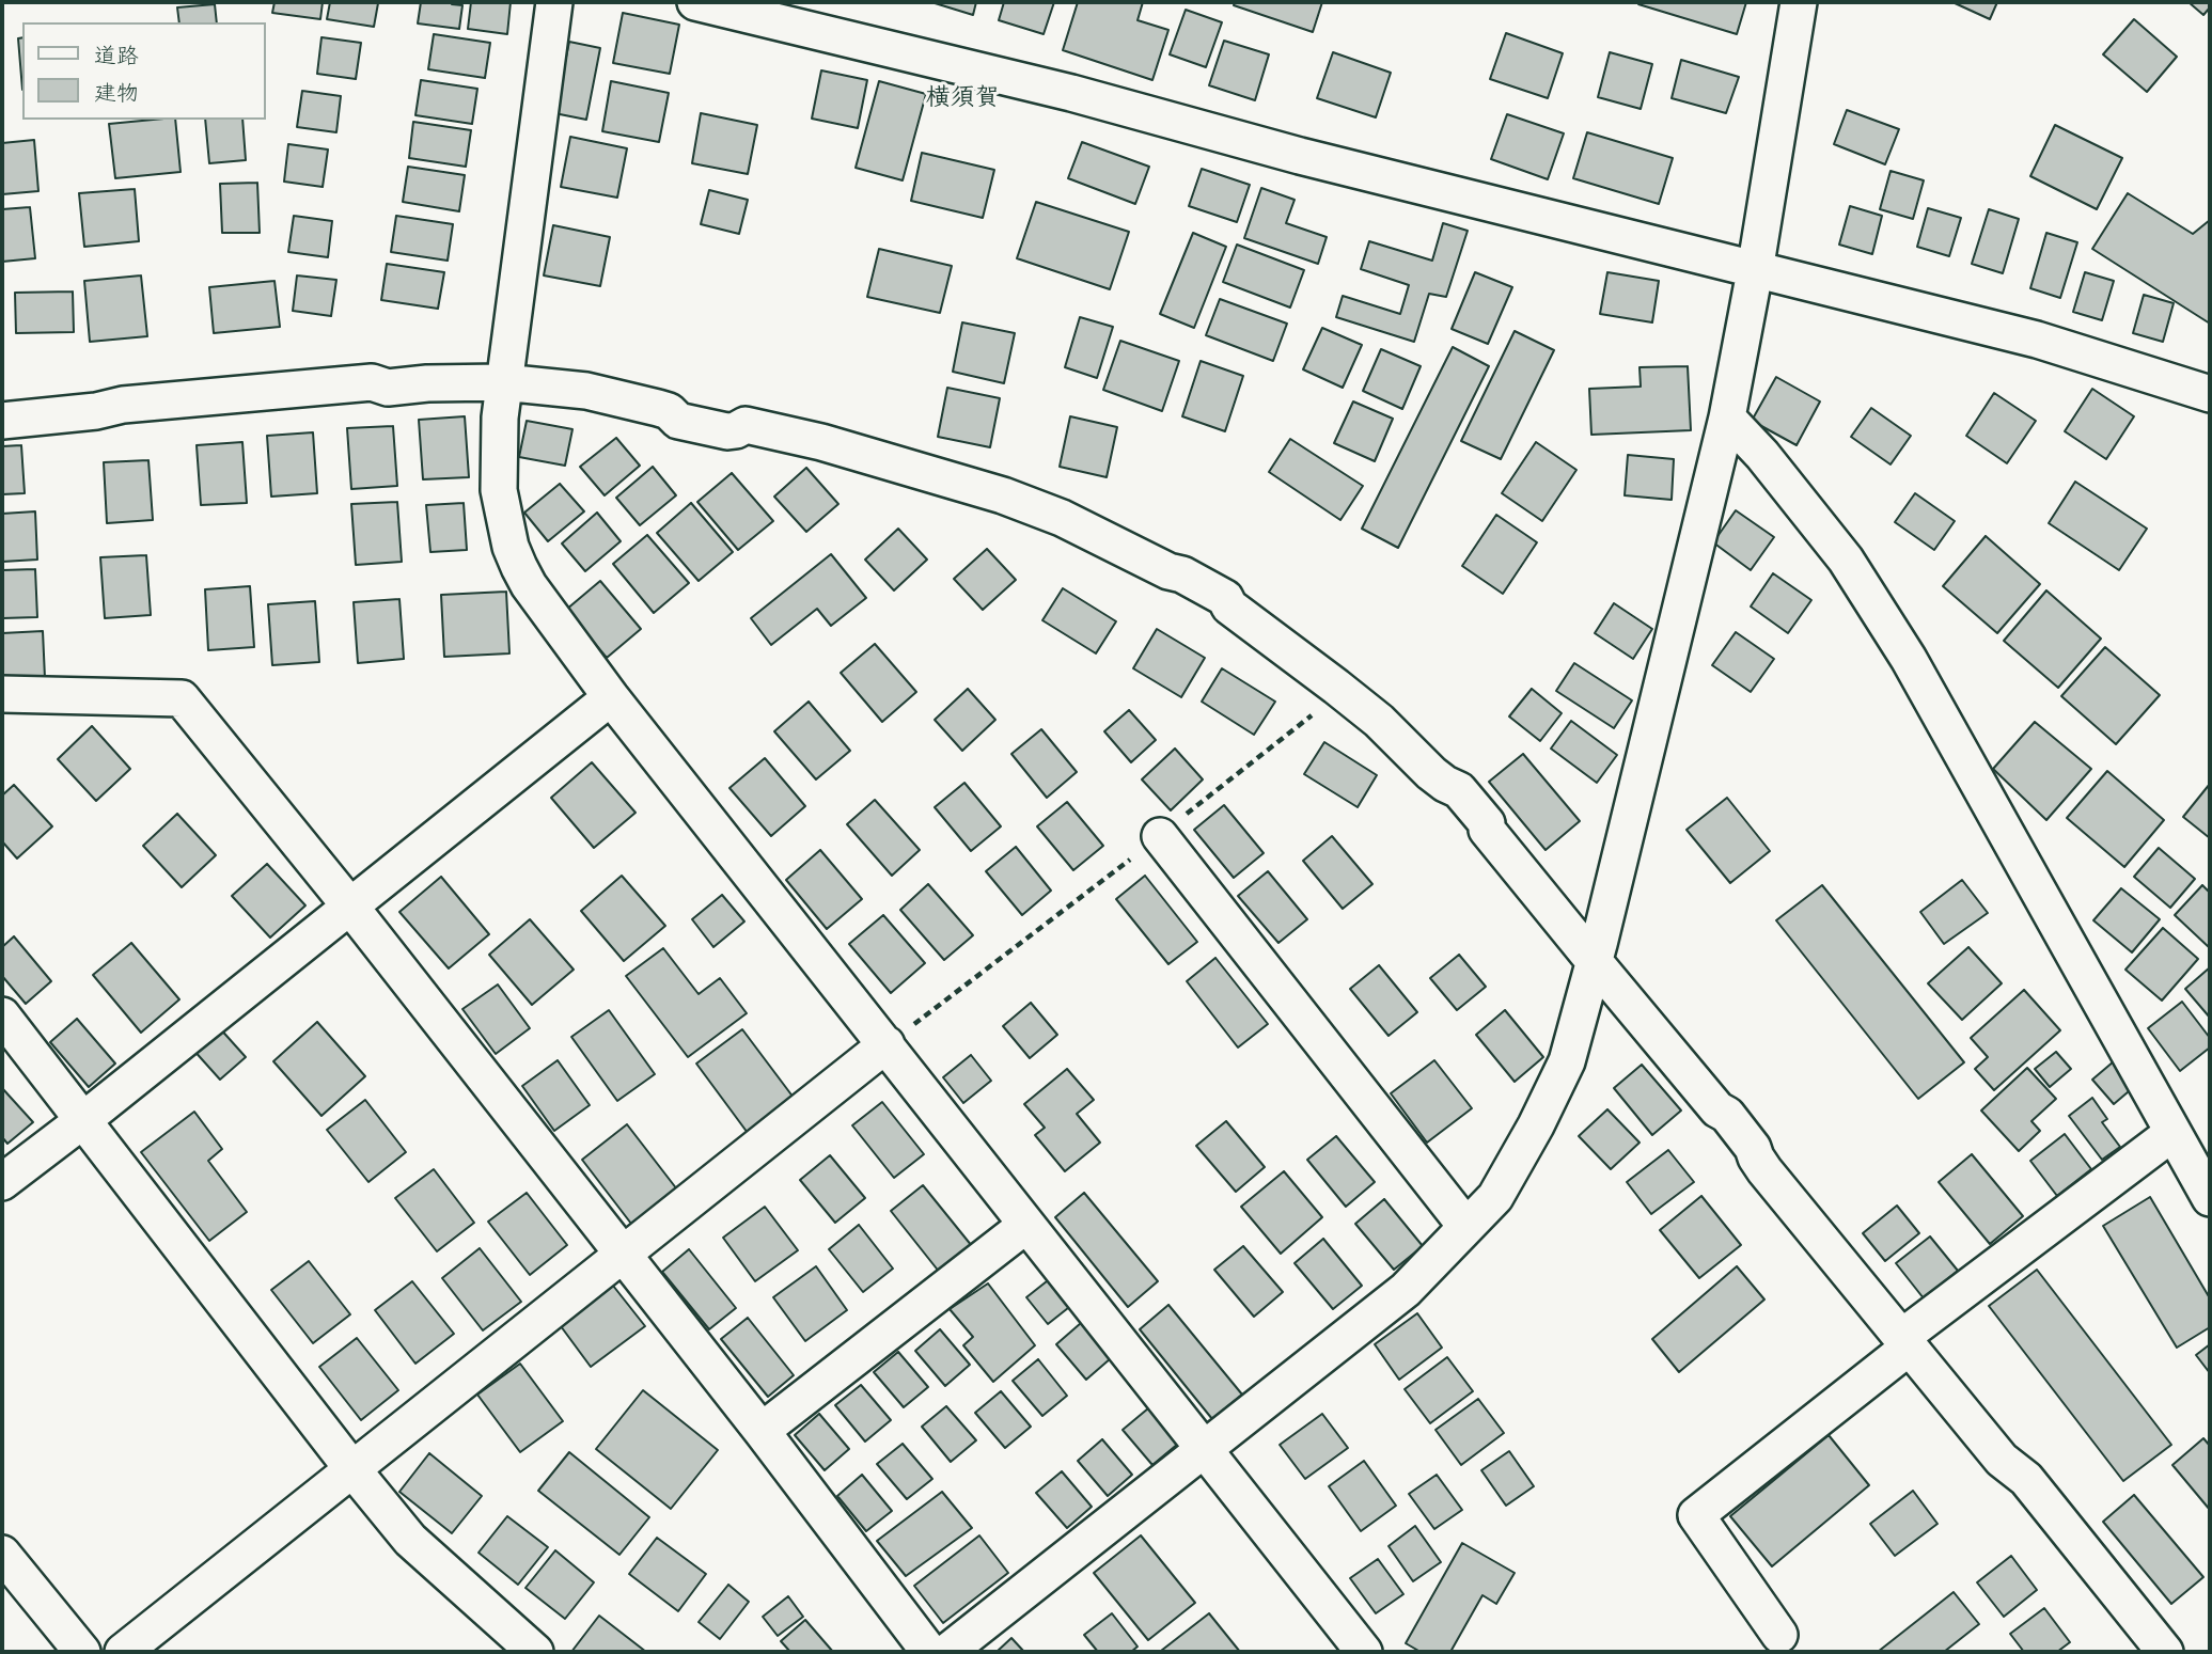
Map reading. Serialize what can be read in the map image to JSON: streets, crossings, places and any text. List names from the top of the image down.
{
  "districts": ["横須賀"],
  "legend": ["道路", "建物"]
}
